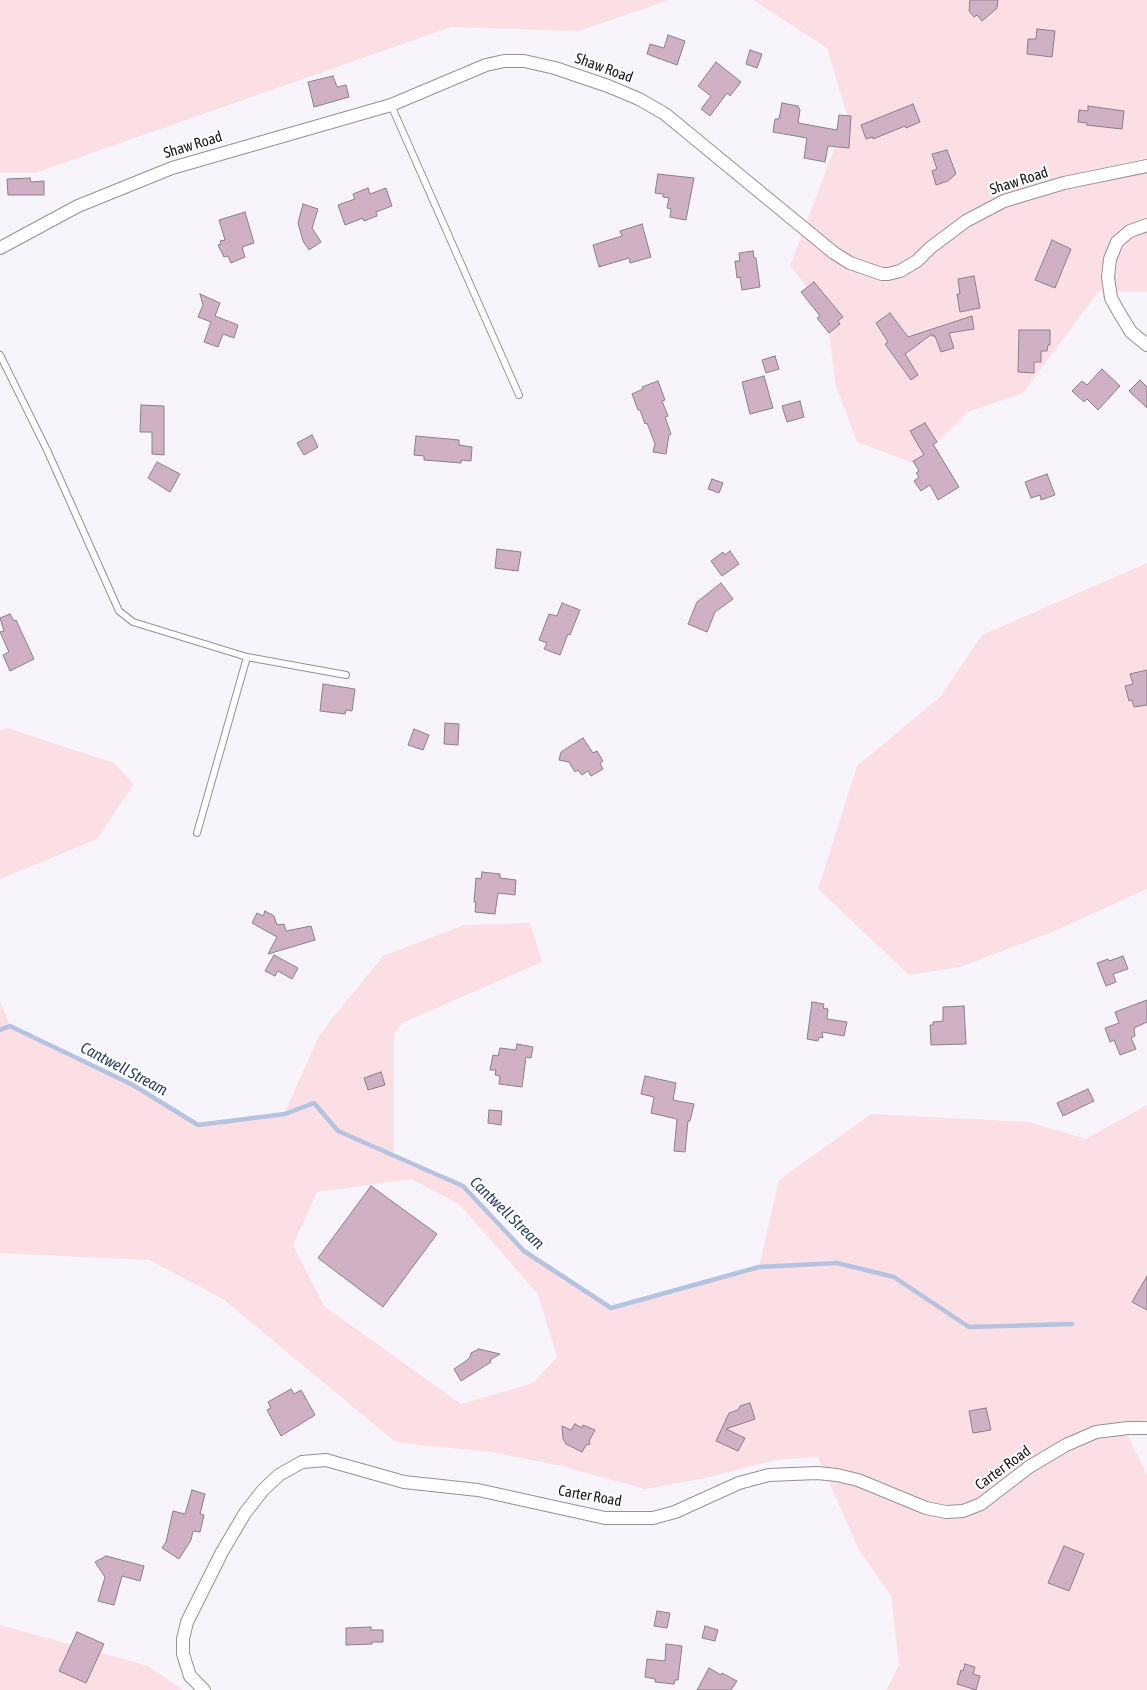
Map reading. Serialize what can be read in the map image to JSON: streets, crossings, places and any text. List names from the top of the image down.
{
  "streets": {
    "street": ["Shaw Road", "Carter Road"]
  },
  "water": ["Cantwell Stream"]
}
